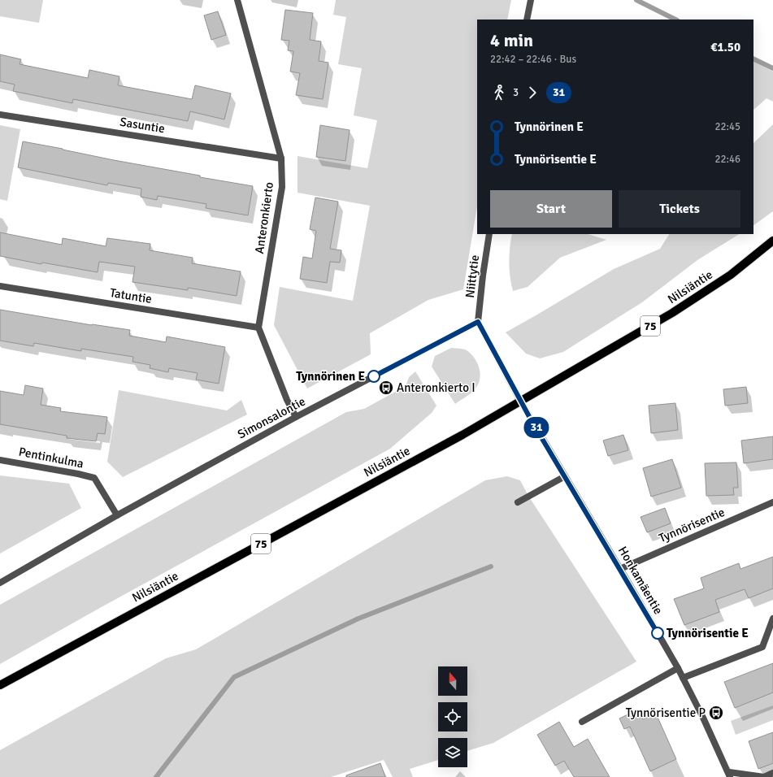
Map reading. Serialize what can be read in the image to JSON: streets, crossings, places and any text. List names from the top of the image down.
{
  "streets": {
    "main road": ["Nilsiäntie", "75"],
    "street": [
      "Sasuntie",
      "Anteronkierto",
      "Niittytie",
      "Tatuntie",
      "Simonsalontie",
      "Pentinkulma",
      "Tynnörisentie",
      "Honkamäentie"
    ]
  },
  "crossings": [
    ["Sasuntie", "Anteronkierto"],
    ["Anteronkierto", "Tatuntie"],
    ["Niittytie", "Simonsalontie"],
    ["Nilsiäntie", "Honkamäentie"],
    ["Simonsalontie", "Pentinkulma"],
    ["Tynnörisentie", "Honkamäentie"]
  ],
  "places": {
    "other": ["Tynnörinen E", "Tynnörisentie E"],
    "bus stop": ["Anteronkierto I", "Tynnörisentie P"]
  },
  "lines": ["bus line 31"],
  "north": "top",
  "page": {
    "on_map": "31",
    "heading": ["4 min", "22:42 – 22:46 · Bus", "€1.50"],
    "legs": ["3", "31"],
    "list": [
      {
        "name": "Tynnörinen E",
        "value": "22:45"
      },
      {
        "name": "Tynnörisentie E",
        "value": "22:46"
      }
    ],
    "buttons": ["Start", "Tickets"]
  }
}
